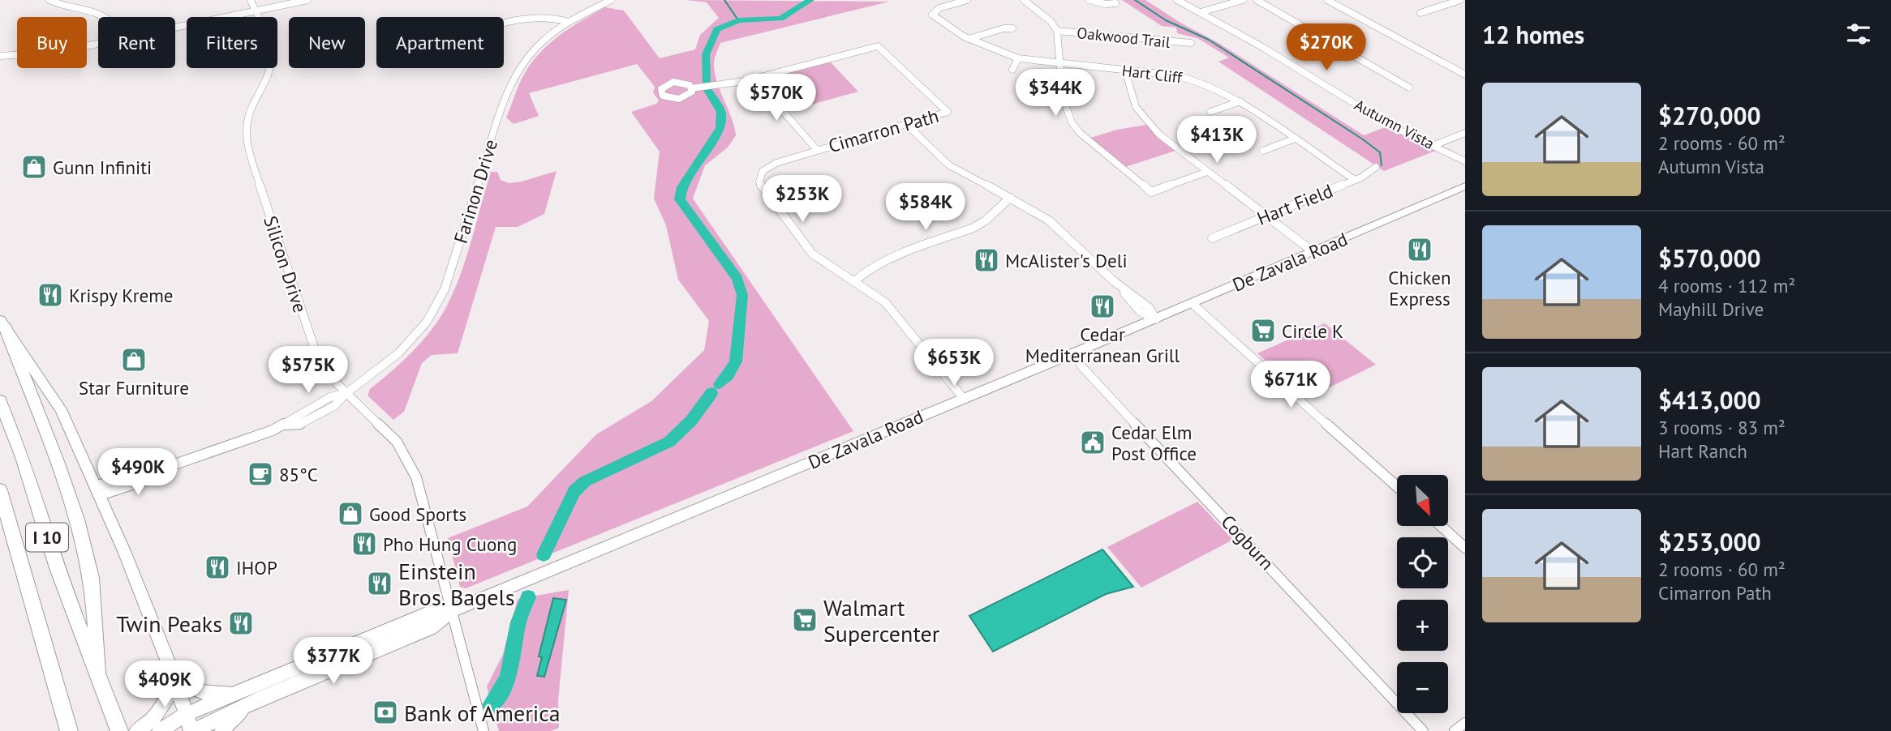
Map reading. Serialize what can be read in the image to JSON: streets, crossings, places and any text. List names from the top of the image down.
{
  "streets": {
    "highway": ["I 10"],
    "main road": ["De Zavala Road"],
    "street": [
      "Oakwood Trail",
      "Hart Cliff",
      "Autumn Vista",
      "Cimarron Path",
      "Farinon Drive",
      "Hart Field",
      "Silicon Drive",
      "Cogburn"
    ]
  },
  "crossings": [
    ["Hart Cliff", "Hart Field"],
    ["Cimarron Path", "De Zavala Road"],
    ["Farinon Drive", "Silicon Drive"],
    ["De Zavala Road", "Silicon Drive"],
    ["De Zavala Road", "Cogburn"]
  ],
  "places": {
    "shop": ["Gunn Infiniti", "Star Furniture", "Good Sports"],
    "restaurant": [
      "Chicken Express",
      "McAlister's Deli",
      "Krispy Kreme",
      "Cedar Mediterranean Grill",
      "Pho Hung Cuong",
      "IHOP",
      "Einstein Bros. Bagels",
      "Twin Peaks"
    ],
    "supermarket": ["Circle K", "Walmart Supercenter"],
    "public building": ["Cedar Elm Post Office"],
    "cafe": ["85°C"],
    "bank": ["Bank of America"]
  },
  "north": "bottom right",
  "page": {
    "heading": "12 homes",
    "chip": [
      "Buy",
      "Rent",
      "Filters",
      "New",
      "Apartment"
    ],
    "price": [
      "$270K",
      "$344K",
      "$570K",
      "$413K",
      "$253K",
      "$584K",
      "$653K",
      "$575K",
      "$671K",
      "$490K",
      "$377K",
      "$409K"
    ],
    "list": [
      {
        "name": "$270,000",
        "note": "2 rooms · 60 m² · Autumn Vista"
      },
      {
        "name": "$570,000",
        "note": "4 rooms · 112 m² · Mayhill Drive"
      },
      {
        "name": "$413,000",
        "note": "3 rooms · 83 m² · Hart Ranch"
      },
      {
        "name": "$253,000",
        "note": "2 rooms · 60 m² · Cimarron Path"
      }
    ],
    "map_buttons": ["+", "−"]
  }
}
